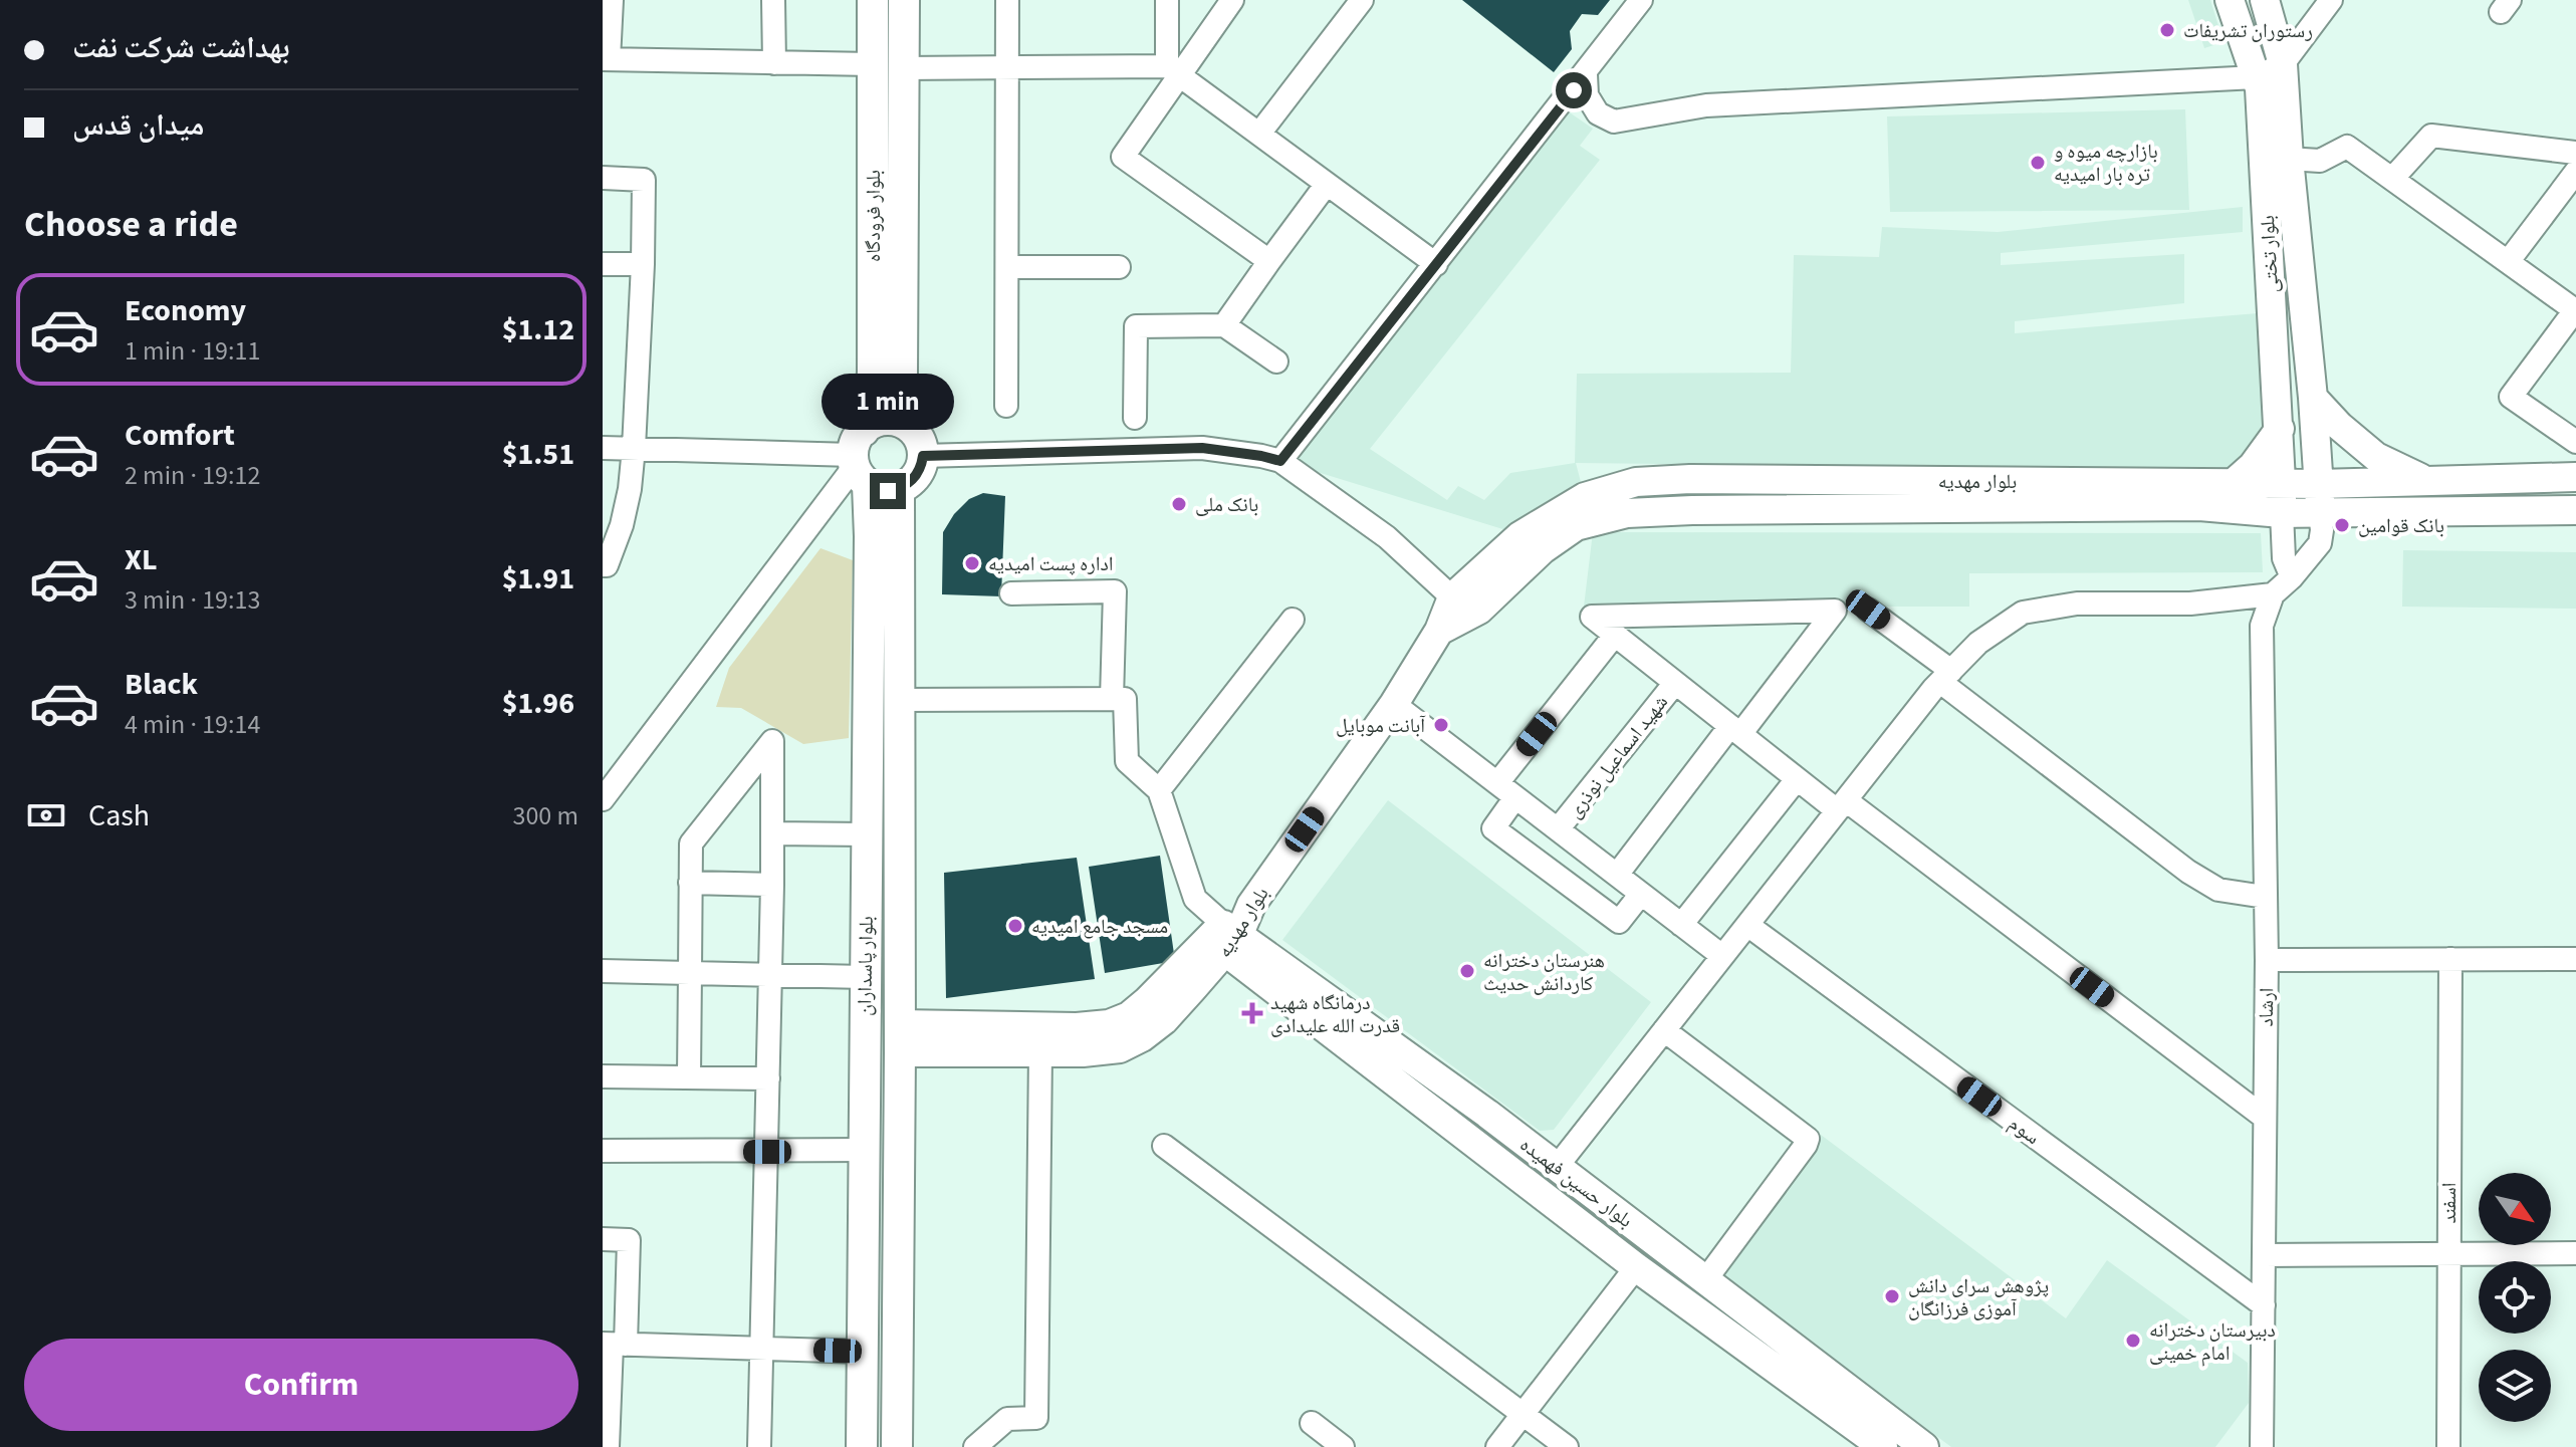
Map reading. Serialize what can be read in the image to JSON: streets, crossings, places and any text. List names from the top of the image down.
{
  "streets": {
    "main road": ["بلوار فرودگاه", "بلوار پاسداران"],
    "street": [
      "بلوار تختی",
      "بلوار مهدیه",
      "شهید اسماعیل نوذری",
      "ارشاد",
      "سوم",
      "بلوار حسین فهمیده",
      "اسفند"
    ]
  },
  "crossings": [
    ["بلوار فرودگاه", "بلوار پاسداران"],
    ["بلوار تختی", "بلوار مهدیه"],
    ["بلوار مهدیه", "بلوار پاسداران"],
    ["بلوار مهدیه", "بلوار حسین فهمیده"],
    ["ارشاد", "سوم"]
  ],
  "places": {
    "other": [
      "رستوران تشریفات",
      "بازارچه میوه و تره بار امیدیه",
      "بانک ملی",
      "بانک قوامین",
      "اداره پست امیدیه",
      "آبانت موبایل",
      "مسجد جامع امیدیه",
      "هنرستان دخترانه کاردانش حدیث",
      "پژوهش سرای دانش آموزی فرزانگان",
      "دبیرستان دخترانه امام خمینی"
    ],
    "health": ["درمانگاه شهید قدرت الله علیدادی"]
  },
  "north": "bottom right",
  "page": {
    "banner": ["بهداشت شرکت نفت", "میدان قدس"],
    "heading": "Choose a ride",
    "list": [
      {
        "name": "Economy",
        "note": "1 min · 19:11",
        "value": "$1.12"
      },
      {
        "name": "Comfort",
        "note": "2 min · 19:12",
        "value": "$1.51"
      },
      {
        "name": "XL",
        "note": "3 min · 19:13",
        "value": "$1.91"
      },
      {
        "name": "Black",
        "note": "4 min · 19:14",
        "value": "$1.96"
      }
    ],
    "bubble": "1 min",
    "pay": ["Cash", "300 m"],
    "buttons": "Confirm"
  }
}
